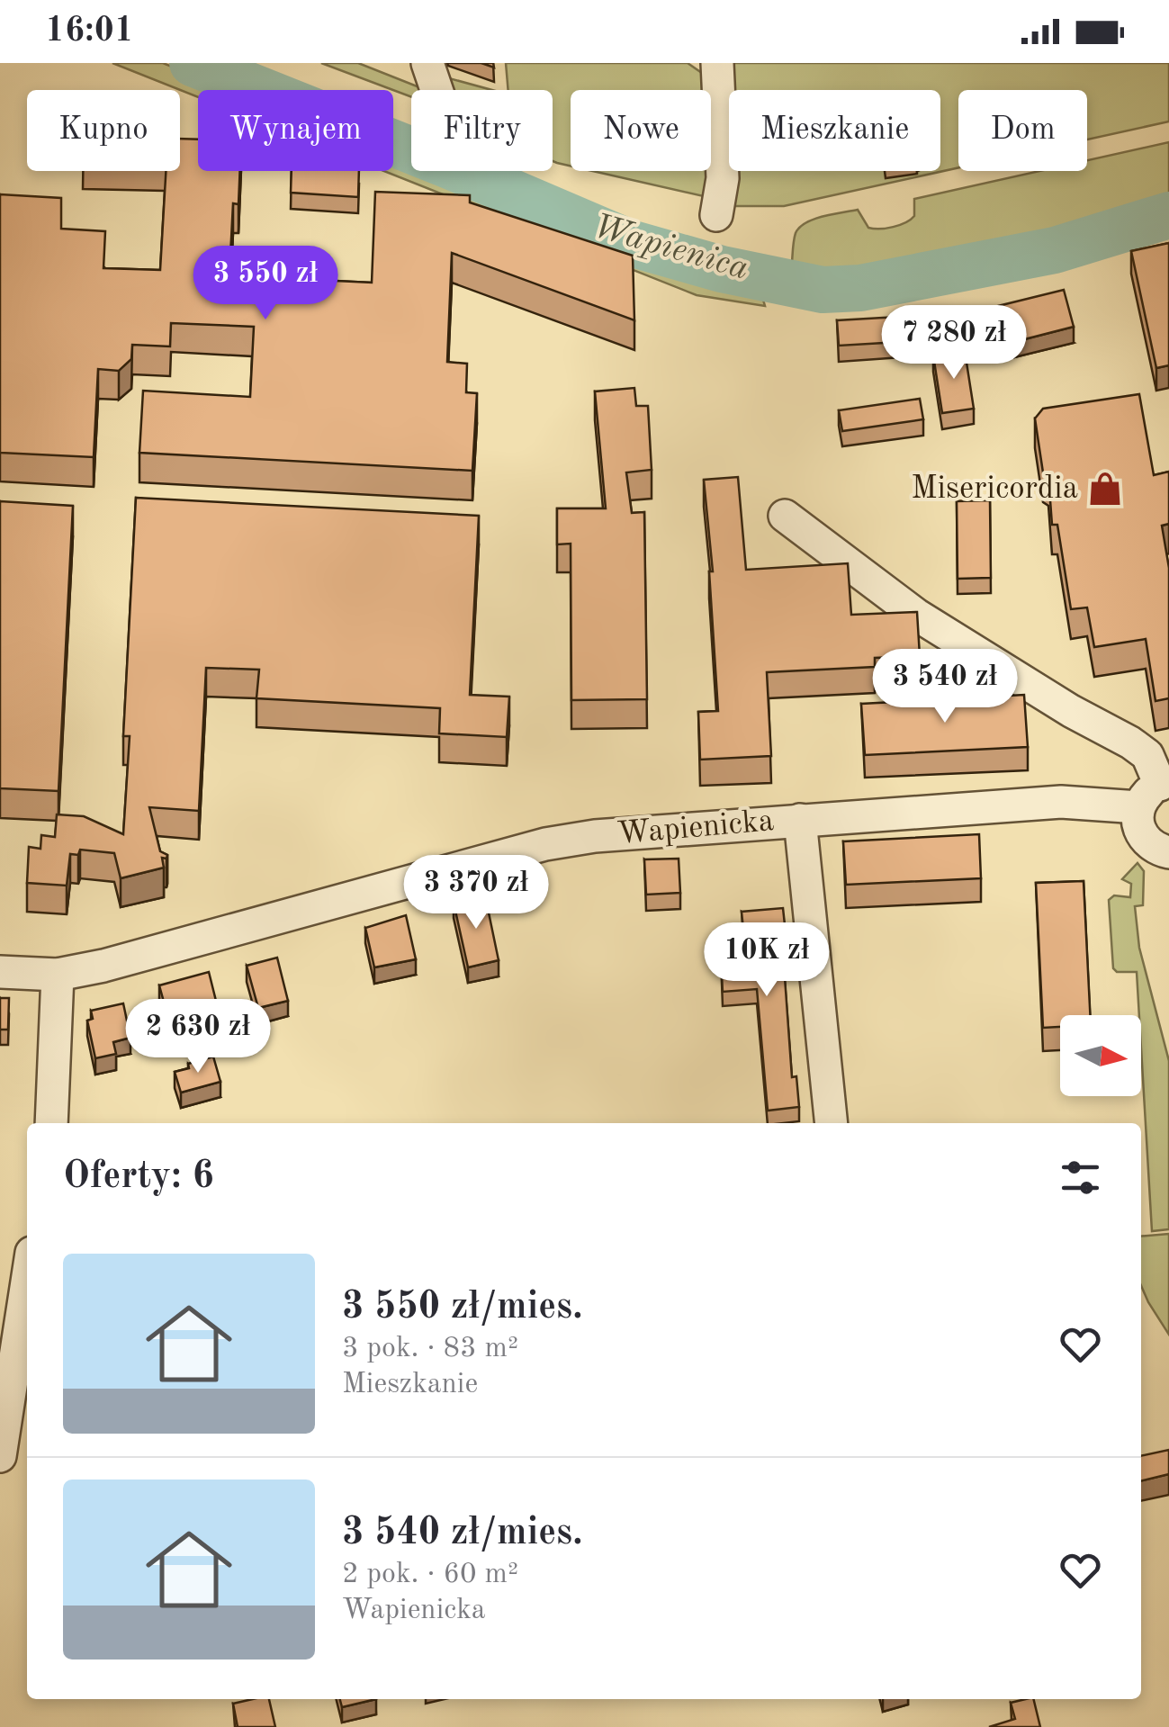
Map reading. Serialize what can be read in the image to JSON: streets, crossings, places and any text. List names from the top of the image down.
{
  "streets": {
    "street": ["Wapienicka"]
  },
  "water": ["Wapienica"],
  "places": {
    "shop": ["Misericordia"]
  },
  "north": "right",
  "page": {
    "status": "16:01",
    "chip": [
      "Kupno",
      "Wynajem",
      "Filtry",
      "Nowe",
      "Mieszkanie",
      "Dom"
    ],
    "price": [
      "3 550 zł",
      "7 280 zł",
      "3 540 zł",
      "3 370 zł",
      "10K zł",
      "2 630 zł"
    ],
    "heading": "Oferty: 6",
    "list": [
      {
        "name": "3 550 zł/mies.",
        "note": "3 pok. · 83 m² · Mieszkanie"
      },
      {
        "name": "3 540 zł/mies.",
        "note": "2 pok. · 60 m² · Wapienicka"
      }
    ]
  }
}
